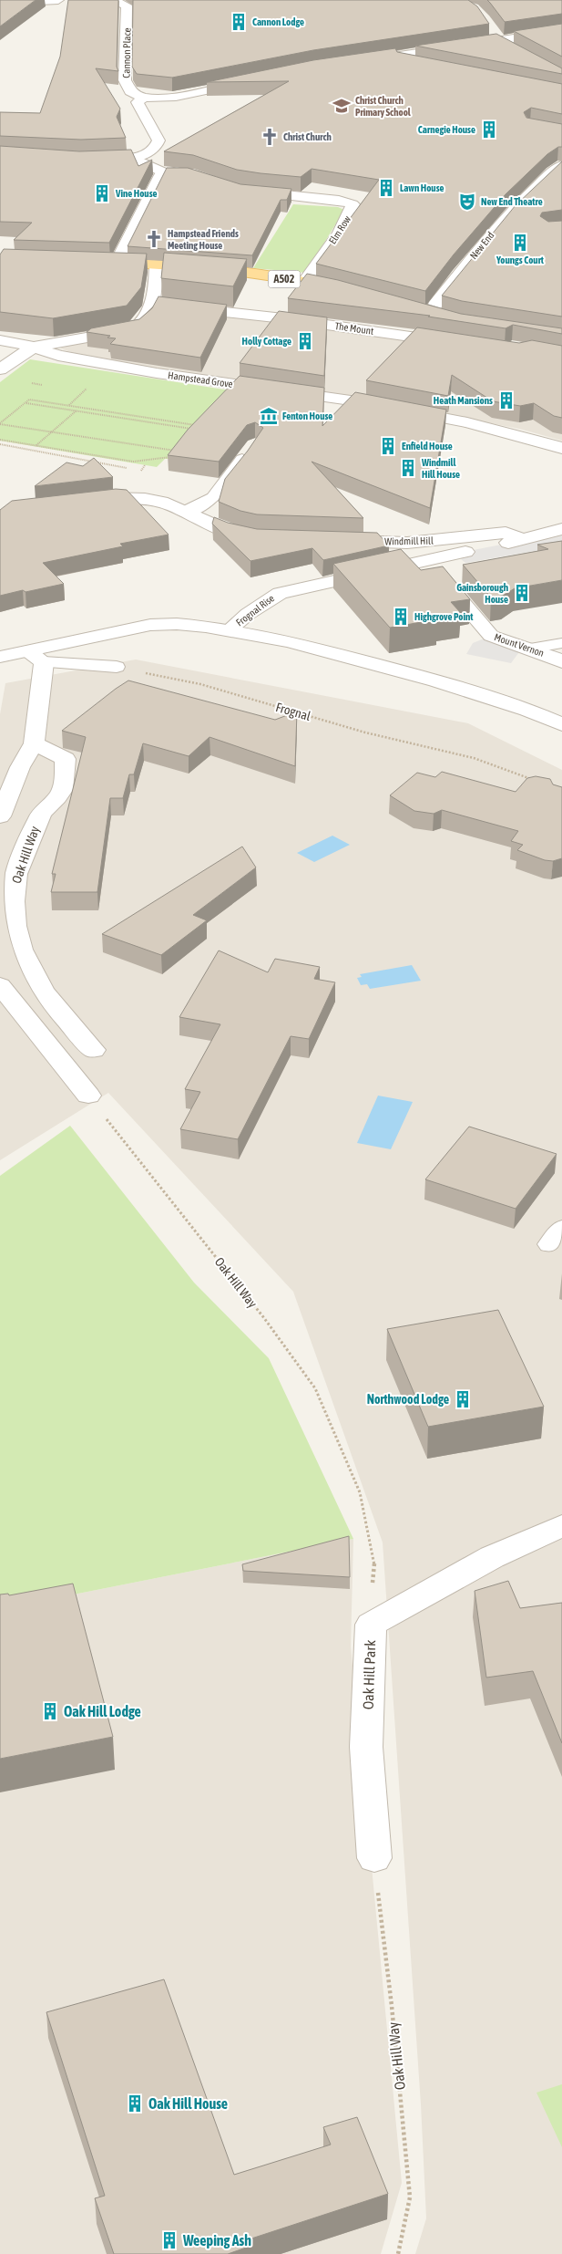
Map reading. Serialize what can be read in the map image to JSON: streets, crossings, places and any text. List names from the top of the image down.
{
  "streets": {
    "main road": ["A502"],
    "street": [
      "Cannon Place",
      "Elm Row",
      "New End",
      "The Mount",
      "Hampstead Grove",
      "Windmill Hill",
      "Frognal Rise",
      "Mount Vernon",
      "Oak Hill Way",
      "Oak Hill Park"
    ],
    "path": ["Frognal"]
  },
  "crossings": [
    ["Elm Row", "A502"],
    ["Windmill Hill", "Frognal Rise"],
    ["Frognal Rise", "Mount Vernon"],
    ["Oak Hill Way", "Oak Hill Park"]
  ],
  "places": {
    "building": [
      "Cannon Lodge",
      "Carnegie House",
      "Lawn House",
      "Vine House",
      "Youngs Court",
      "Holly Cottage",
      "Heath Mansions",
      "Enfield House",
      "Windmill Hill House",
      "Gainsborough House",
      "Highgrove Point",
      "Northwood Lodge",
      "Oak Hill Lodge",
      "Oak Hill House",
      "Weeping Ash"
    ],
    "school or university": ["Christ Church Primary School"],
    "church": ["Christ Church", "Hampstead Friends Meeting House"],
    "theatre": ["New End Theatre"],
    "museum": ["Fenton House"]
  }
}
